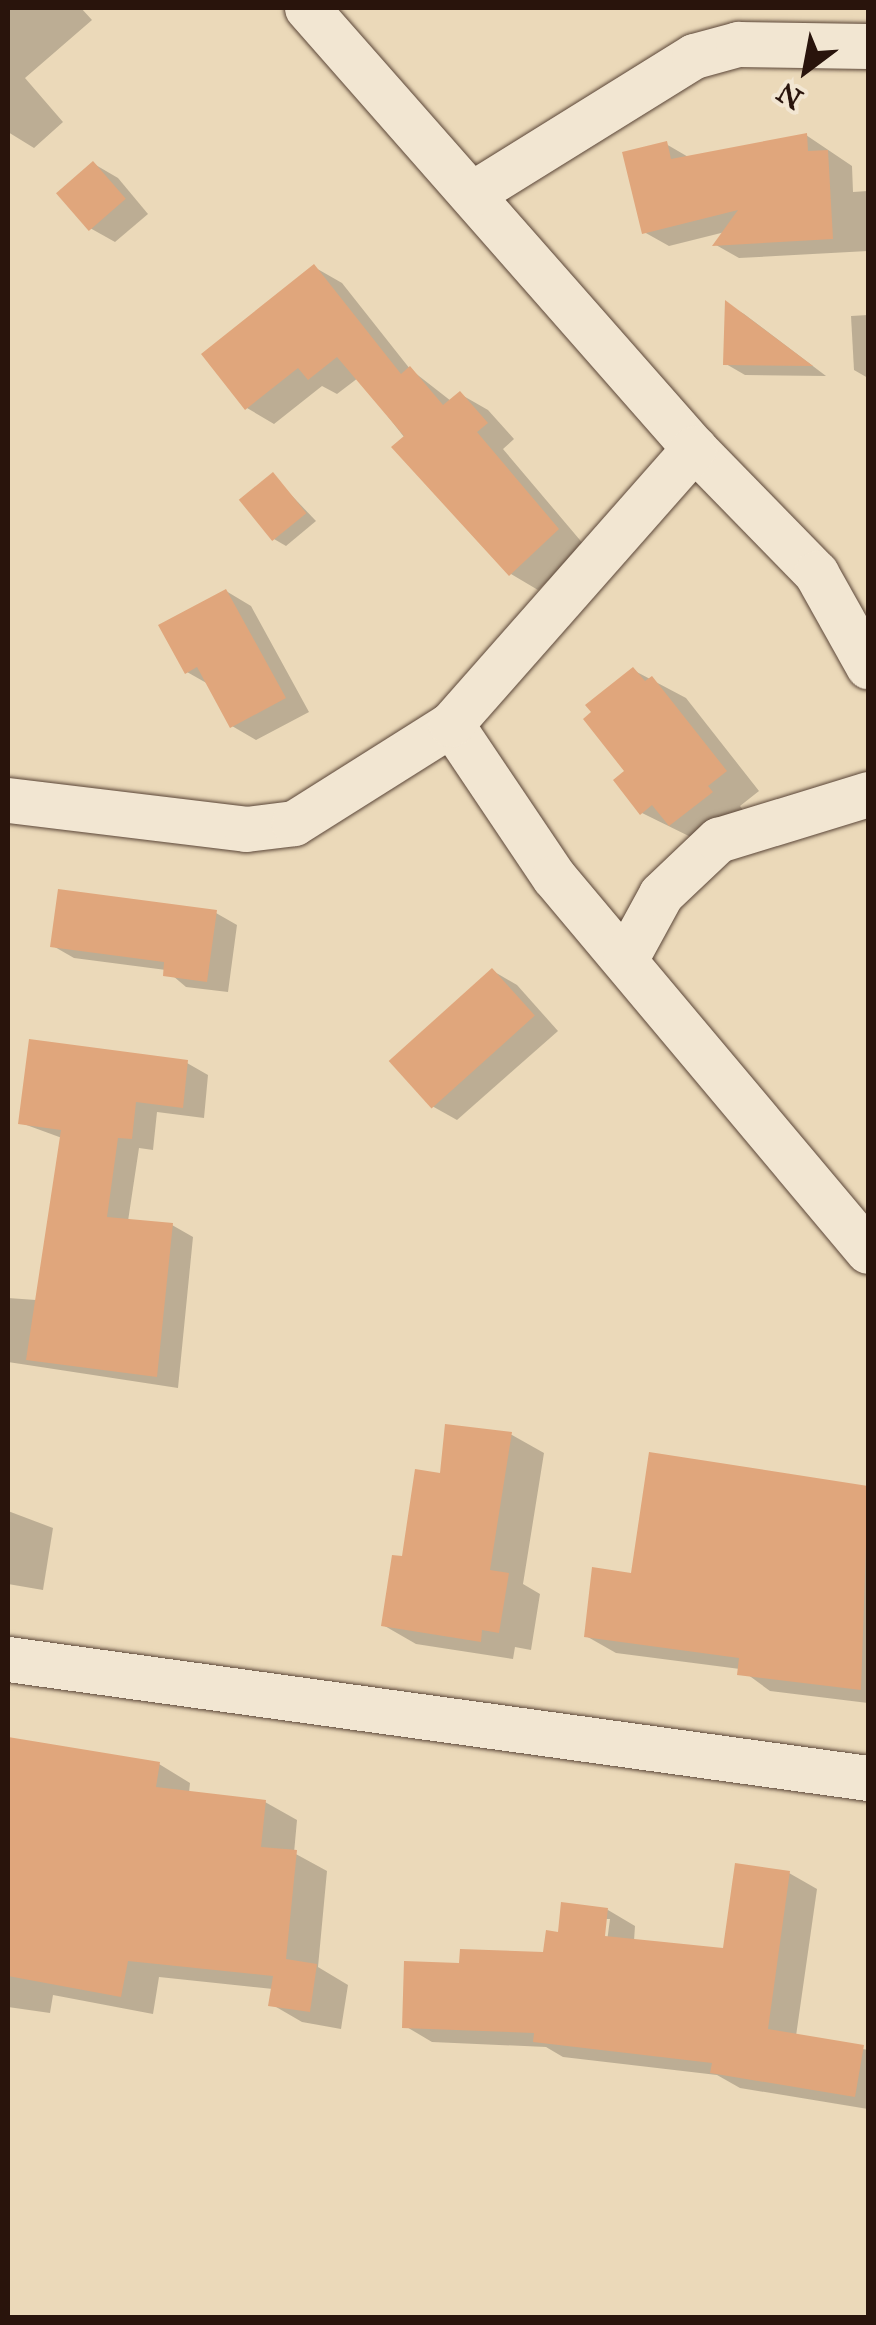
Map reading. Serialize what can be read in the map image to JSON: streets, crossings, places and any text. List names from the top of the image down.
{
  "north": "bottom left"
}
